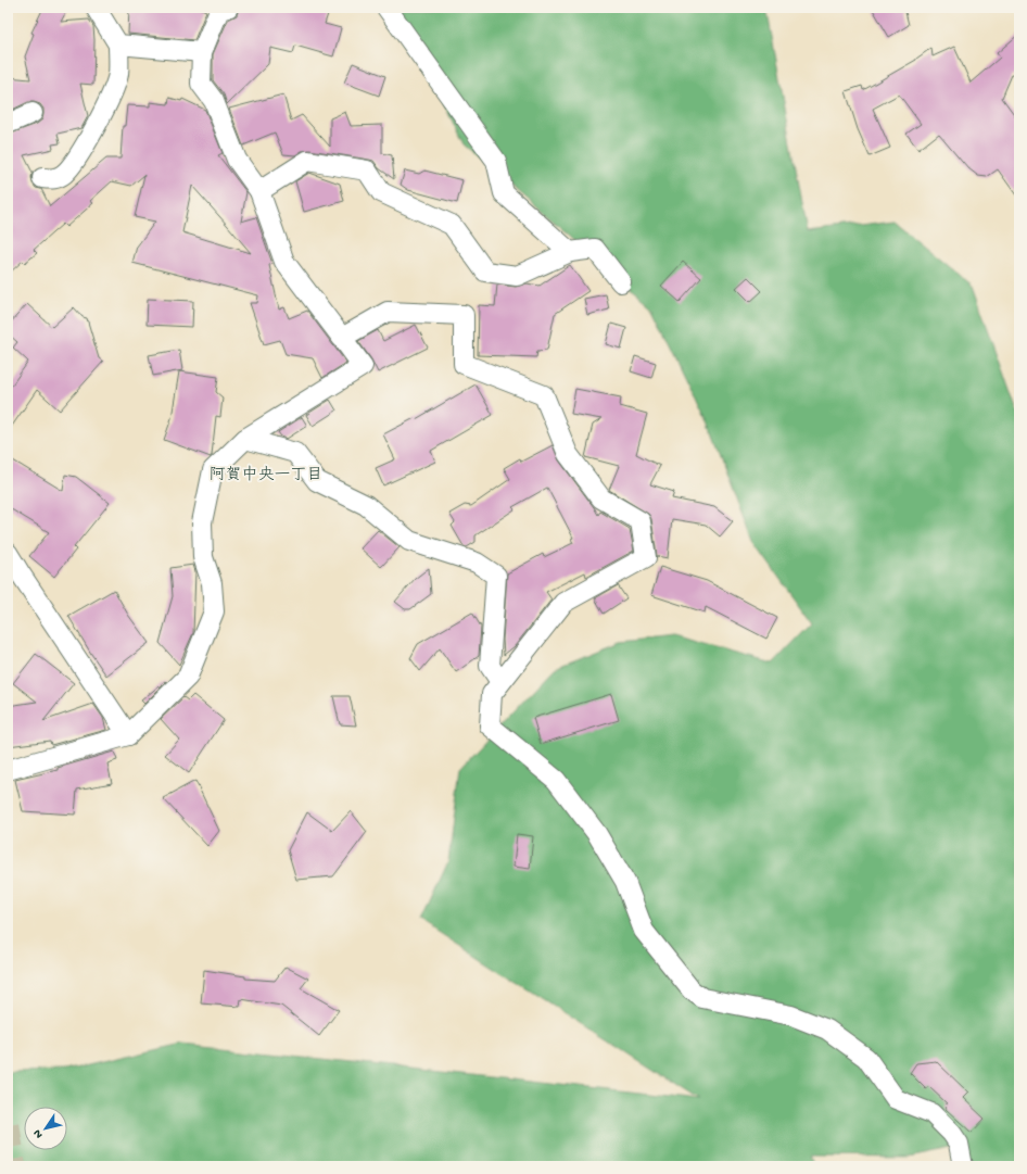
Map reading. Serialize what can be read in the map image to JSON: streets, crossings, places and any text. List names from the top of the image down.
{
  "districts": ["阿賀中央一丁目"],
  "north": "bottom left"
}
